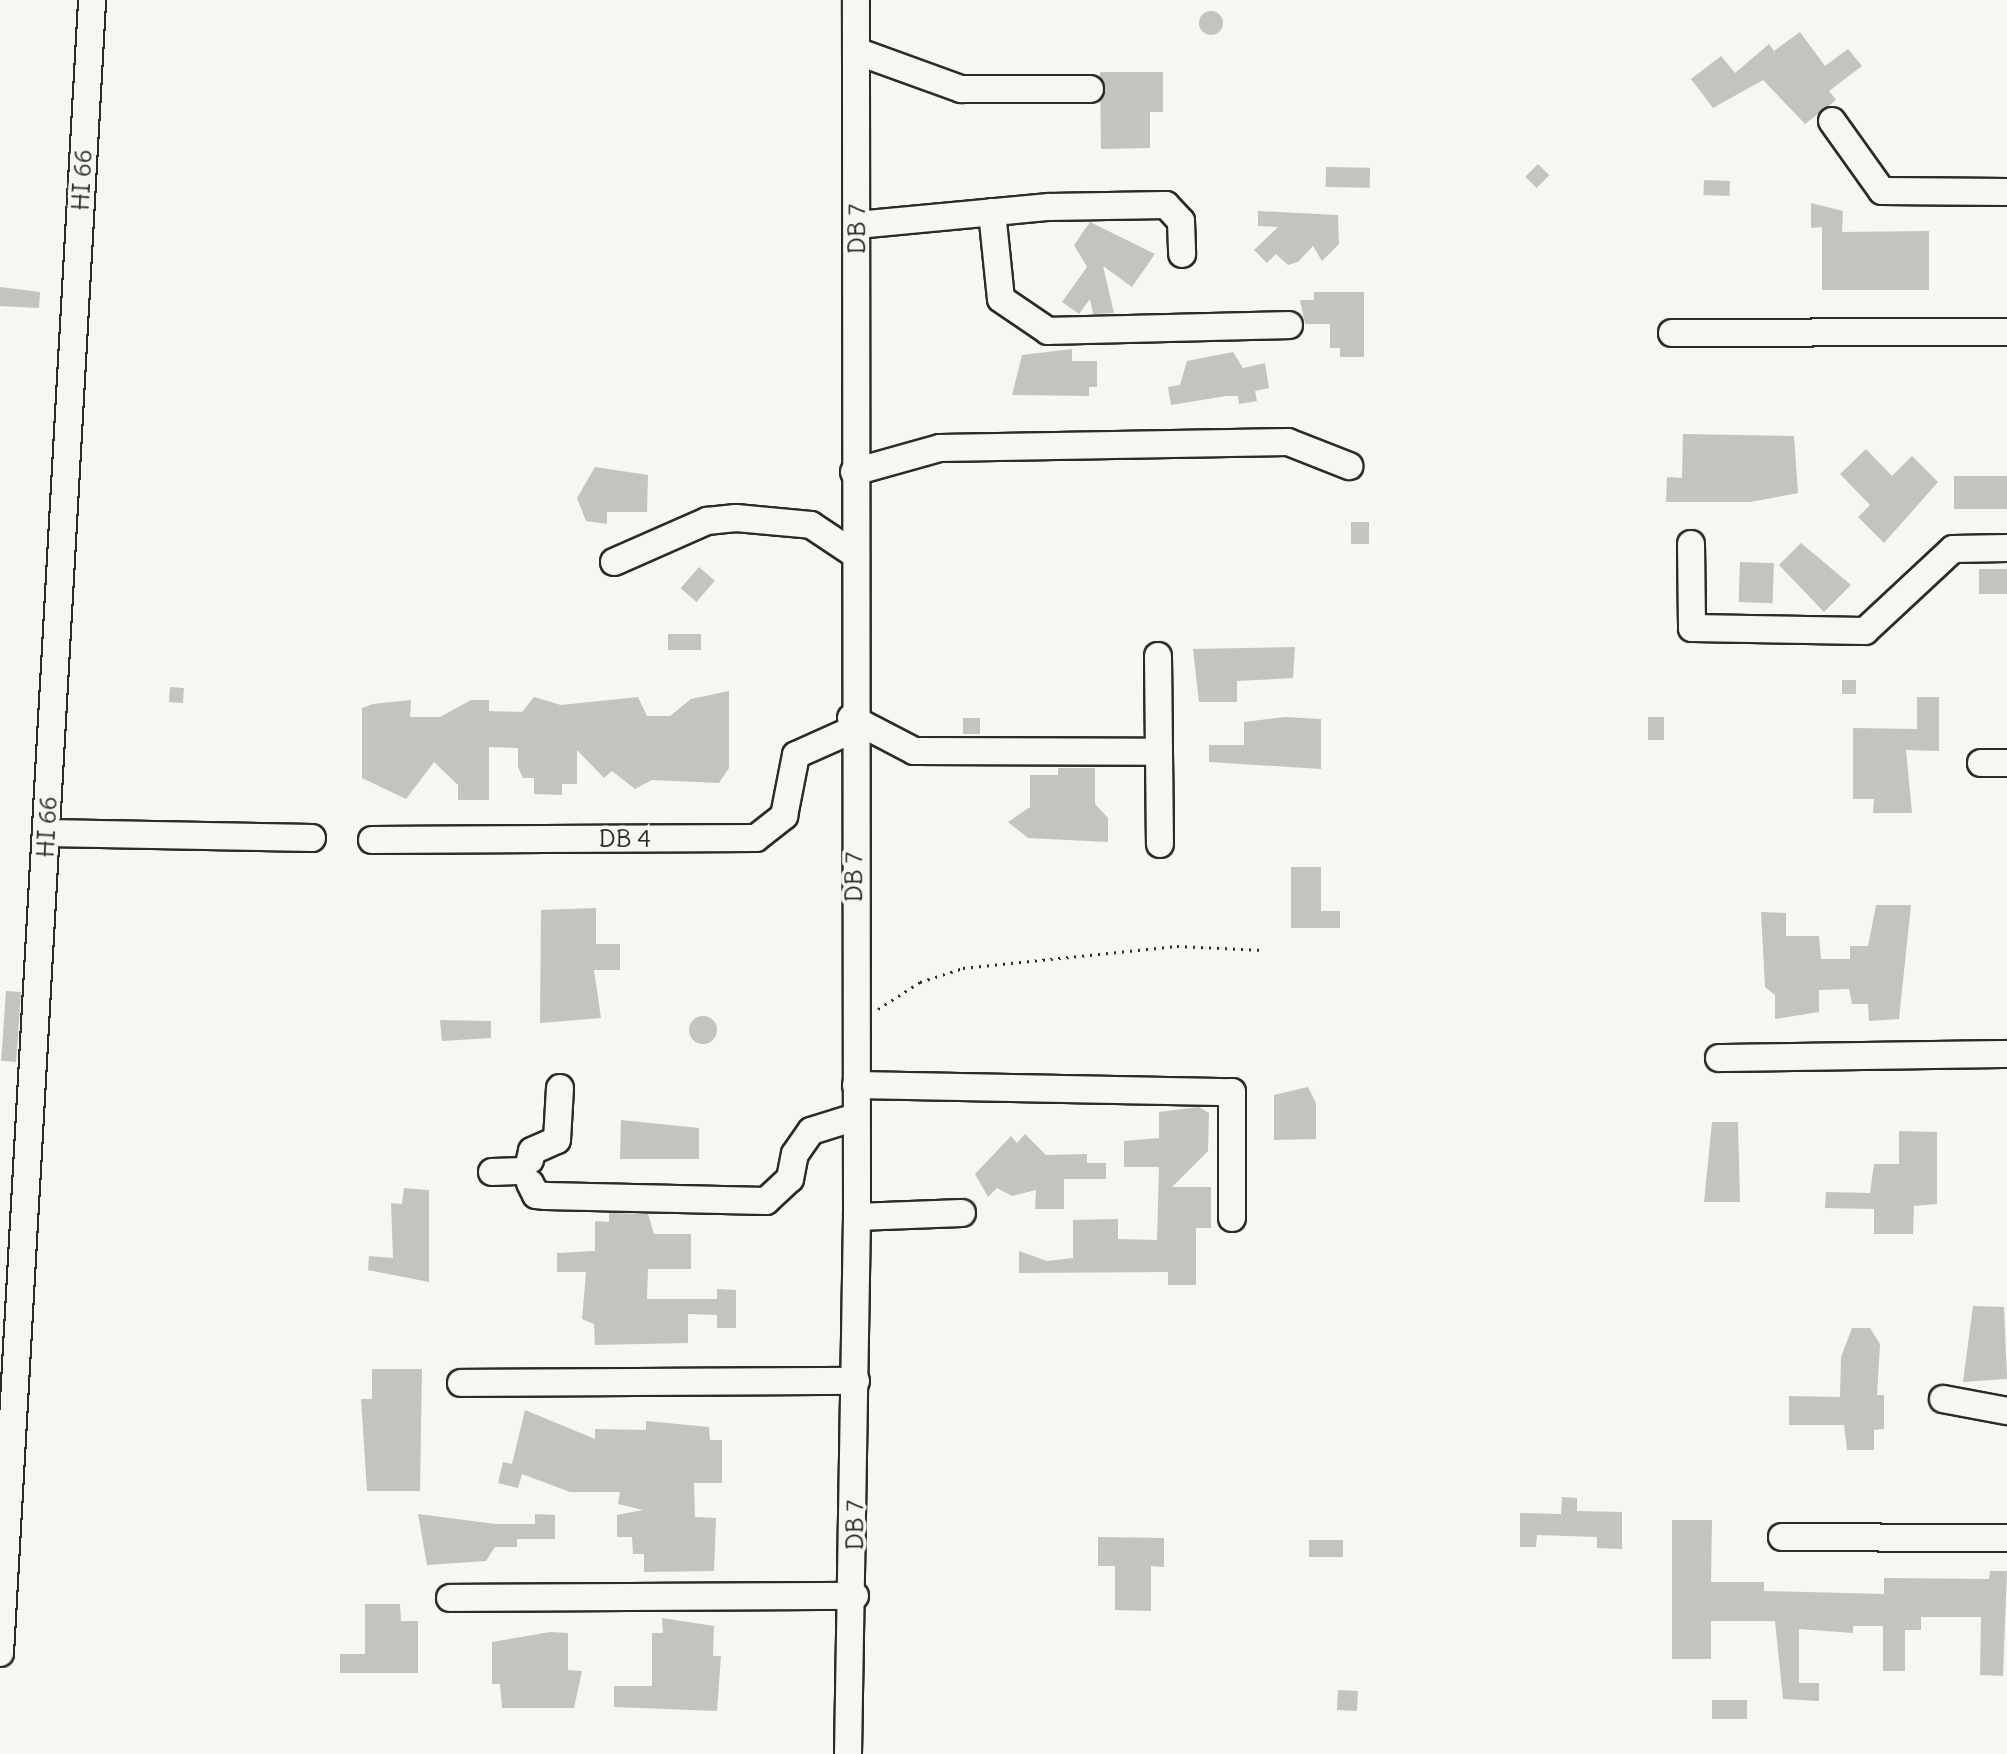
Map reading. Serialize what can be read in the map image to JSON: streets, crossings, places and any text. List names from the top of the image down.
{
  "streets": {
    "street": ["HI 66", "DB 7", "DB 4"]
  },
  "crossings": [
    ["DB 7", "DB 4"]
  ]
}
